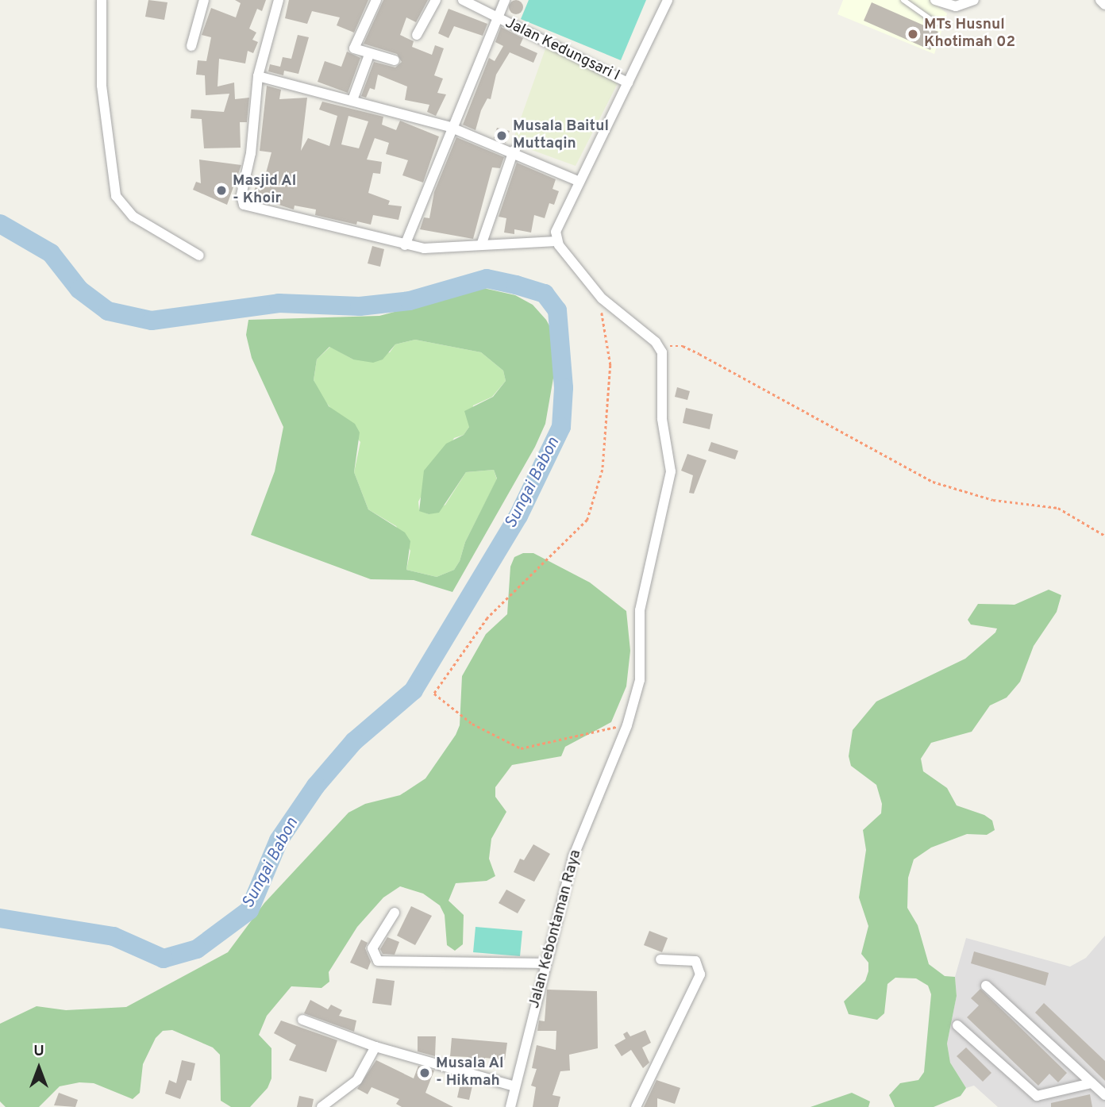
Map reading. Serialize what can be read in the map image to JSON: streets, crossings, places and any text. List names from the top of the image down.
{
  "streets": {
    "street": ["Jalan Kedungsari I", "Jalan Kebontaman Raya"]
  },
  "water": ["Sungai Babon"],
  "places": [
    "MTs Husnul Khotimah 02",
    "Musala Baitul Muttaqin",
    "Masjid Al - Khoir",
    "Musala Al - Hikmah"
  ],
  "north": "top"
}
